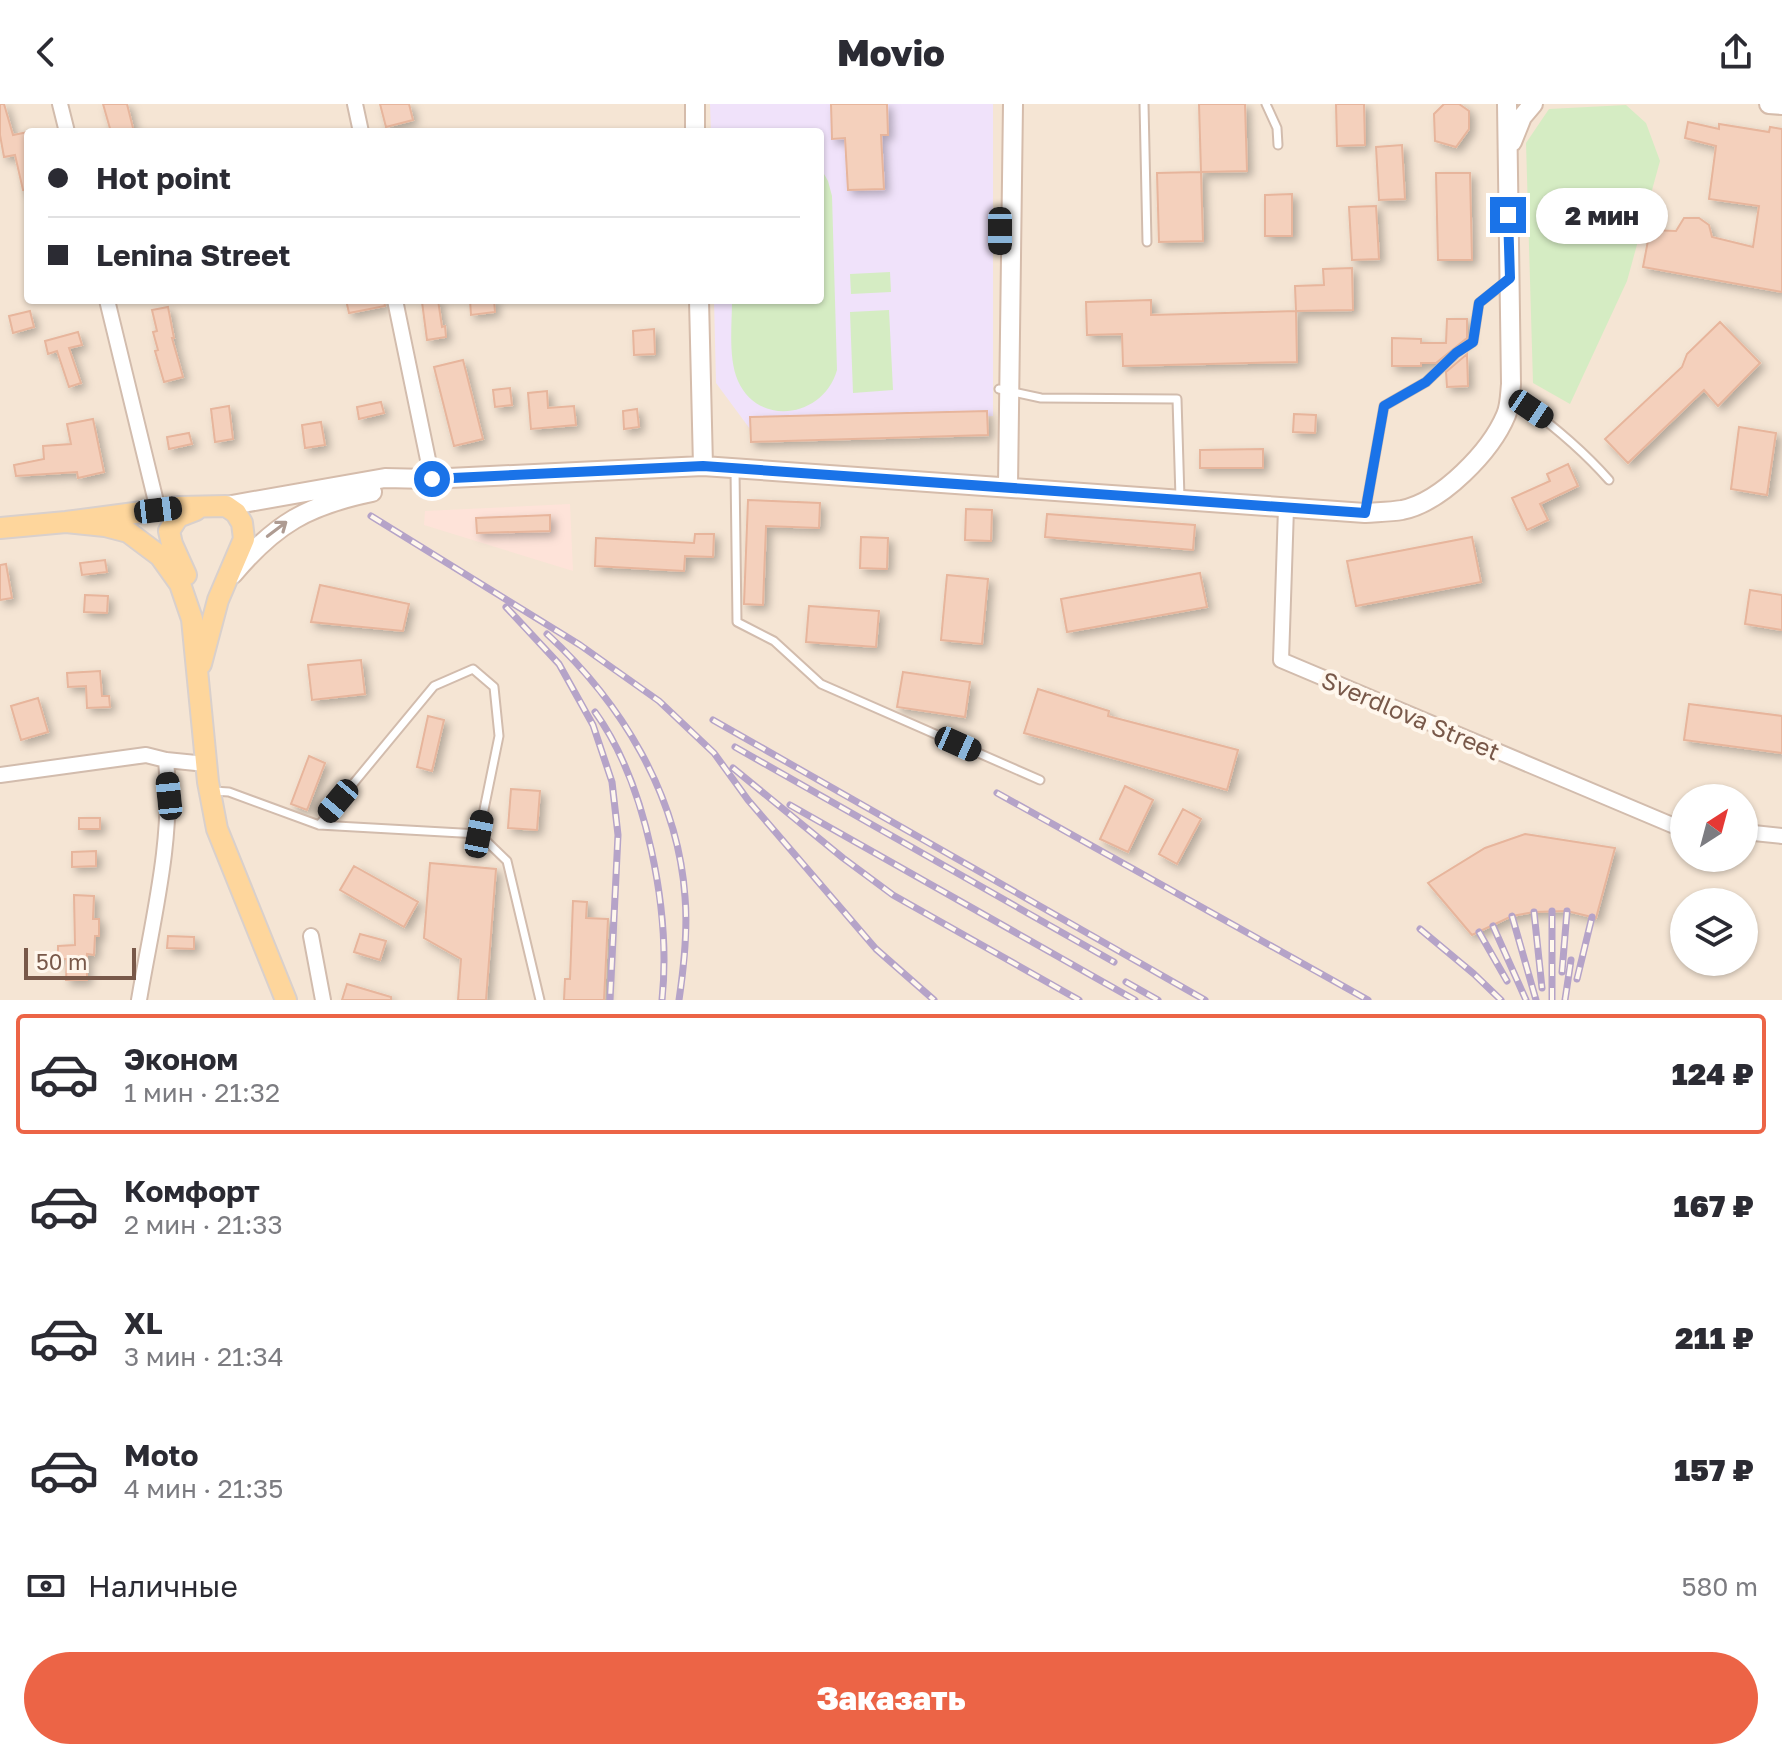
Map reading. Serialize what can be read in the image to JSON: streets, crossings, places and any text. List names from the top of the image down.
{
  "streets": {
    "street": ["Sverdlova Street"]
  },
  "scale_bar": "50 m",
  "north": "top right",
  "page": {
    "header": "Movio",
    "banner": ["Hot point", "Lenina Street"],
    "bubble": "2 мин",
    "scale": "50 m",
    "list": [
      {
        "name": "Эконом",
        "note": "1 мин · 21:32",
        "value": "124 ₽"
      },
      {
        "name": "Комфорт",
        "note": "2 мин · 21:33",
        "value": "167 ₽"
      },
      {
        "name": "XL",
        "note": "3 мин · 21:34",
        "value": "211 ₽"
      },
      {
        "name": "Moto",
        "note": "4 мин · 21:35",
        "value": "157 ₽"
      }
    ],
    "pay": ["Наличные", "580 m"],
    "buttons": "Заказать"
  }
}
